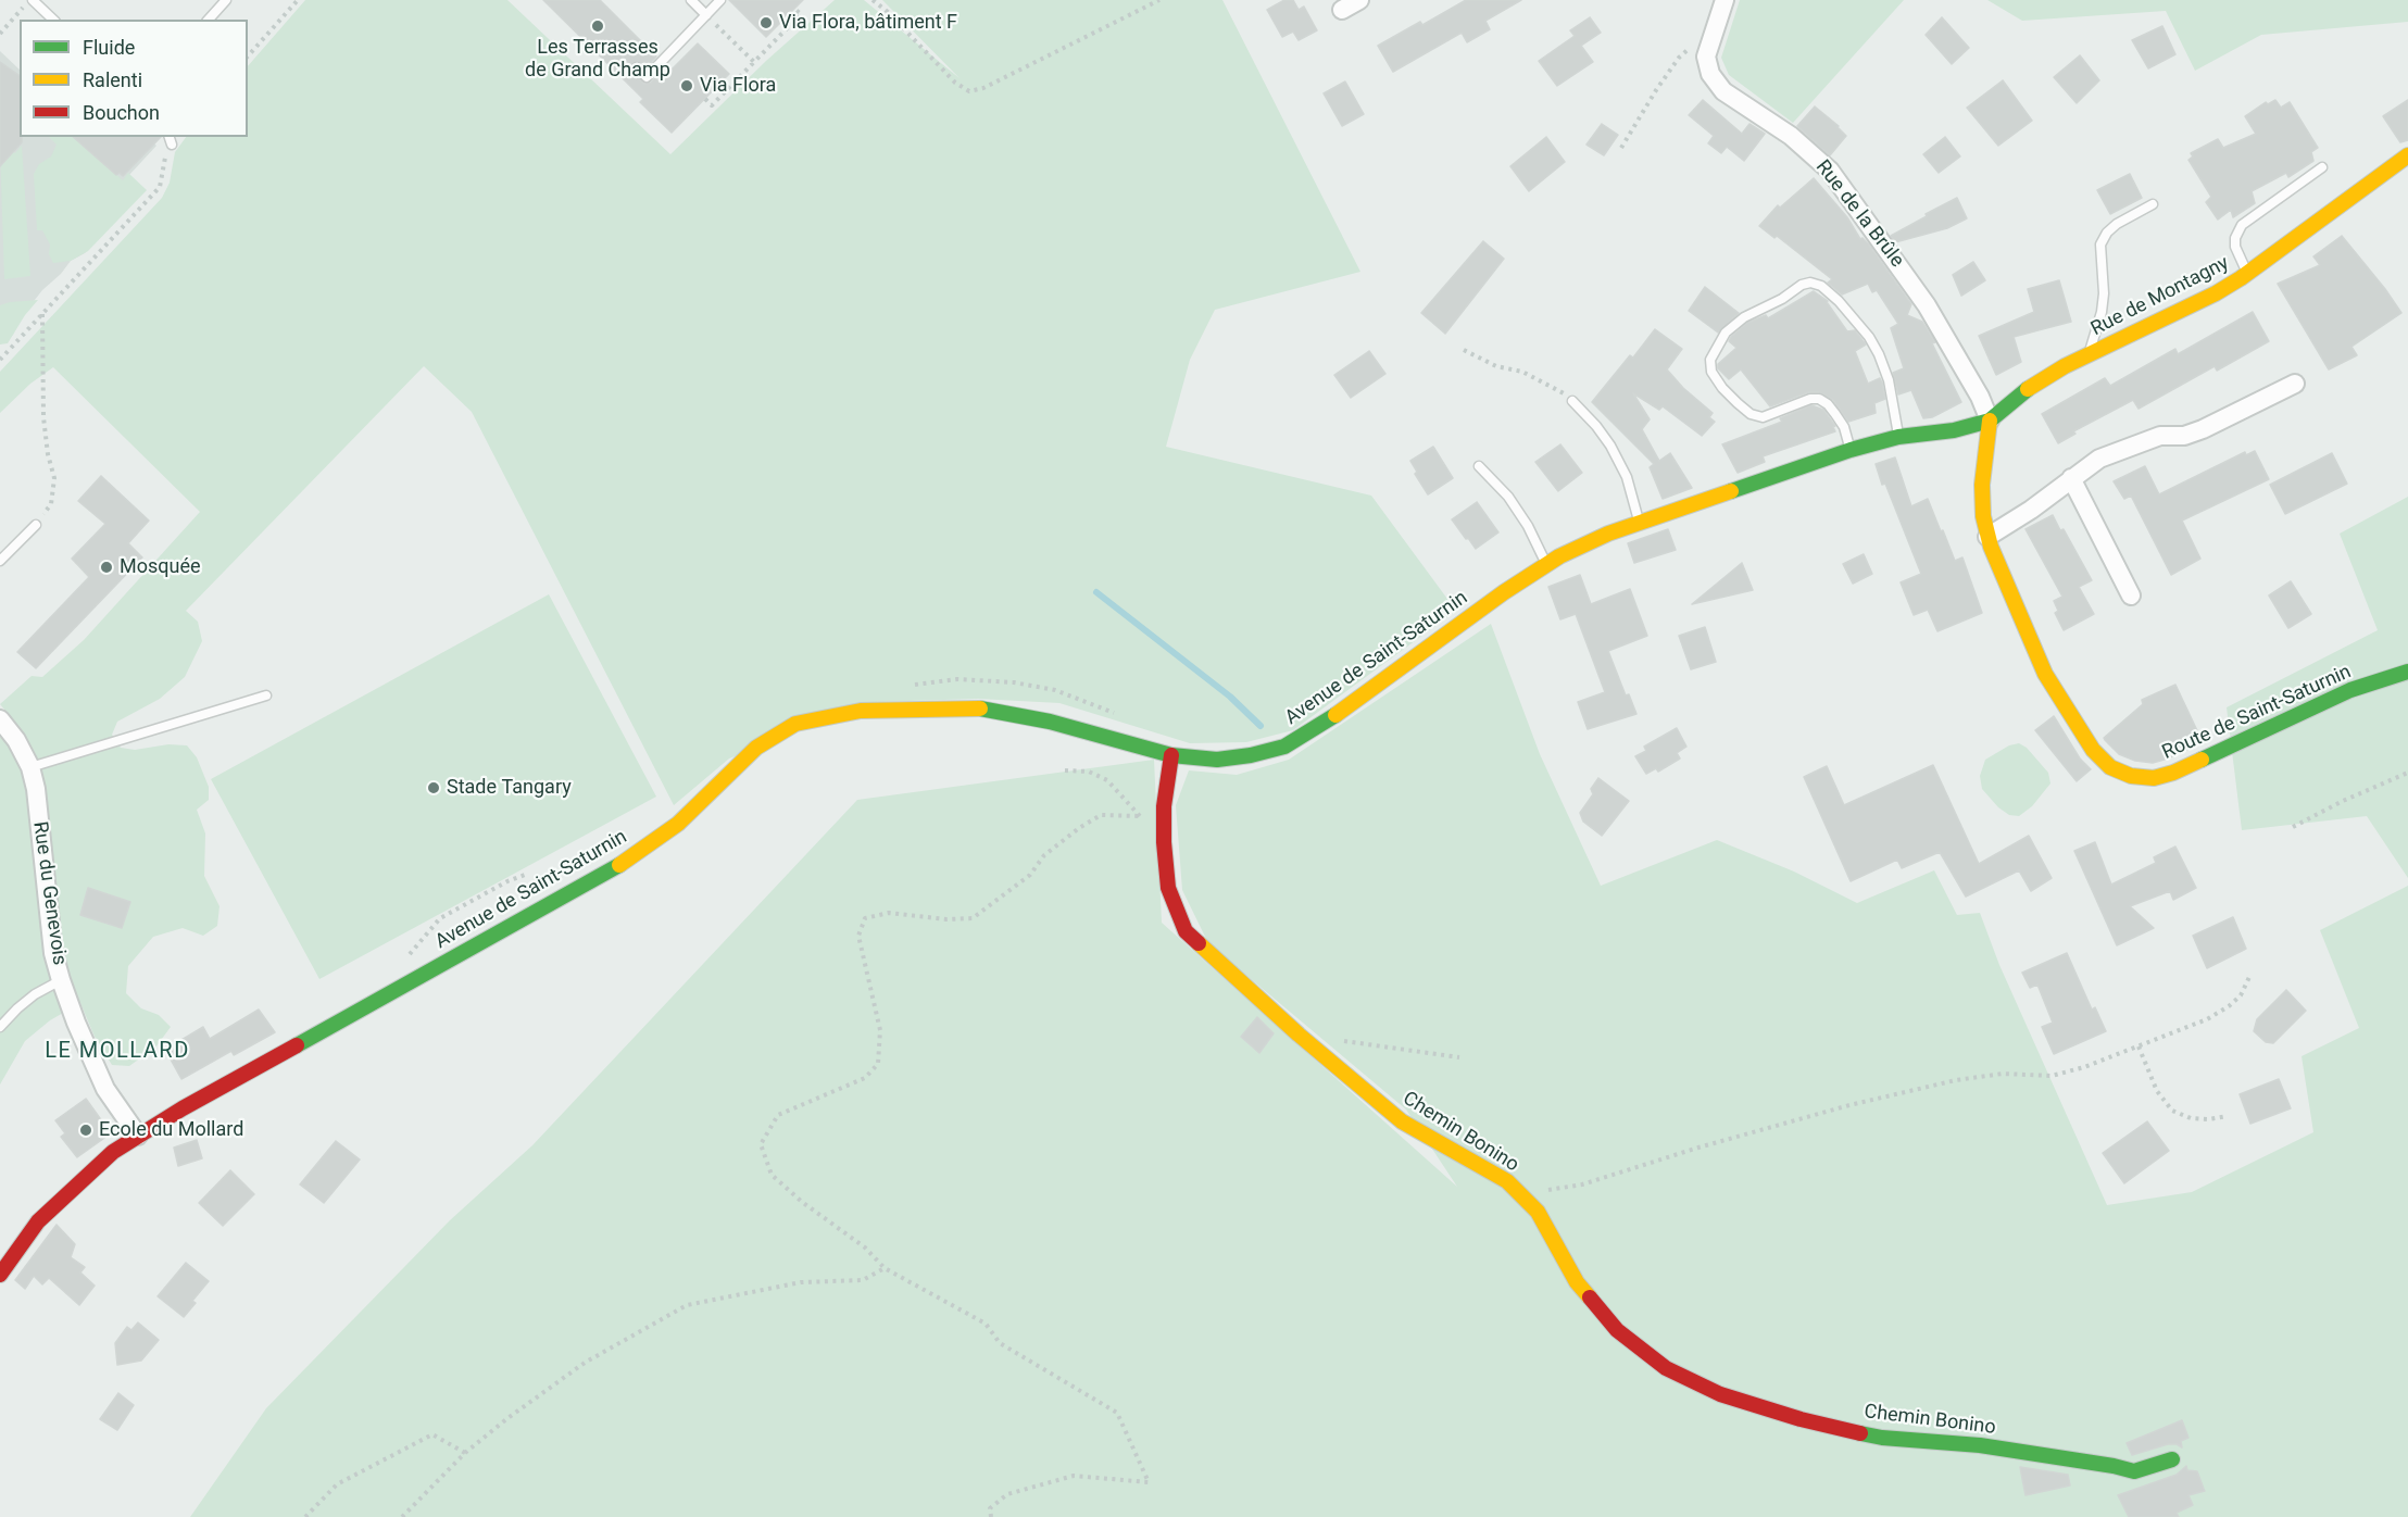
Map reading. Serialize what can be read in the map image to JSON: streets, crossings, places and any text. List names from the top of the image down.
{
  "streets": {
    "main road": [
      "Rue de Montagny",
      "Avenue de Saint-Saturnin",
      "Route de Saint-Saturnin",
      "Chemin Bonino"
    ],
    "street": ["Rue de la Brûle", "Rue du Genevois"]
  },
  "crossings": [
    ["Rue de la Brûle", "Rue de Montagny"],
    ["Rue de la Brûle", "Avenue de Saint-Saturnin"],
    ["Rue de la Brûle", "Route de Saint-Saturnin"],
    ["Rue de Montagny", "Avenue de Saint-Saturnin"],
    ["Rue de Montagny", "Route de Saint-Saturnin"],
    ["Avenue de Saint-Saturnin", "Route de Saint-Saturnin"],
    ["Avenue de Saint-Saturnin", "Rue du Genevois"],
    ["Avenue de Saint-Saturnin", "Chemin Bonino"]
  ],
  "districts": ["LE MOLLARD"],
  "places": [
    "Via Flora, bâtiment F",
    "Les Terrasses de Grand Champ",
    "Via Flora",
    "Mosquée",
    "Stade Tangary",
    "Ecole du Mollard"
  ],
  "legend": ["Fluide", "Ralenti", "Bouchon"]
}
